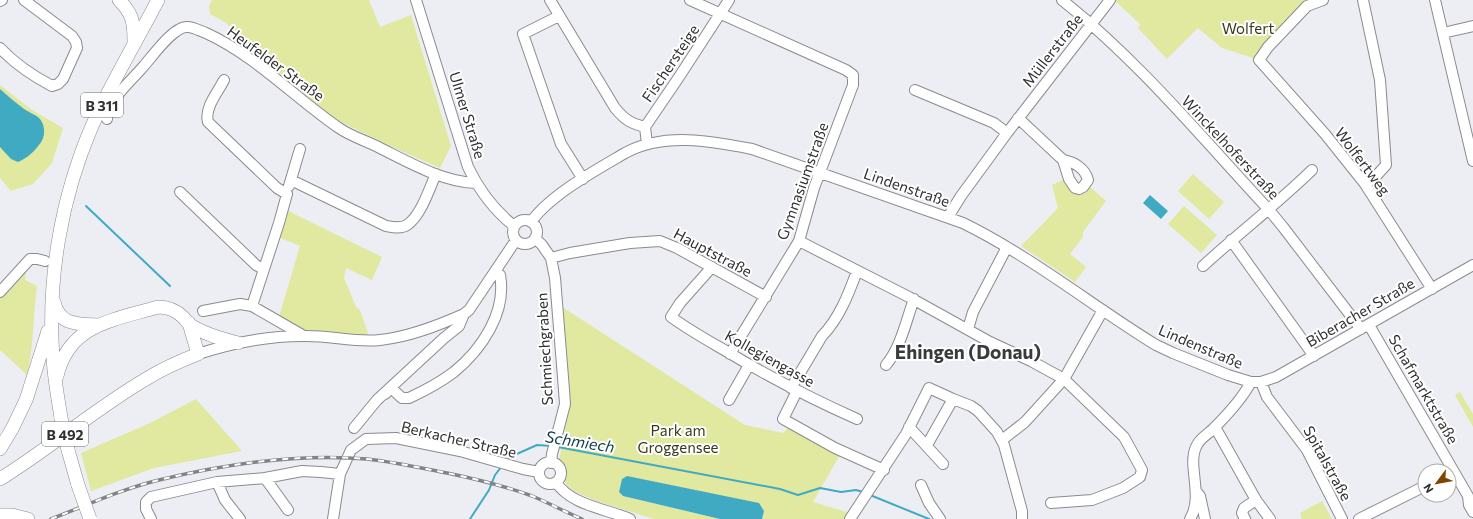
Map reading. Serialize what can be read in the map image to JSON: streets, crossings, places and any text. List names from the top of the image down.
{
  "streets": {
    "main road": ["B 311", "B 492"],
    "street": [
      "Müllerstraße",
      "Heufelder Straße",
      "Fischersteige",
      "Ulmer Straße",
      "Winckelhoferstraße",
      "Wolfertweg",
      "Gymnasiumstraße",
      "Lindenstraße",
      "Hauptstraße",
      "Biberacher Straße",
      "Schmiechgraben",
      "Kollegiengasse",
      "Schafmarktstraße",
      "Berkacher Straße",
      "Spitalstraße"
    ]
  },
  "crossings": [
    ["Müllerstraße", "Winckelhoferstraße"],
    ["Müllerstraße", "Lindenstraße"],
    ["Heufelder Straße", "Ulmer Straße"],
    ["Fischersteige", "Gymnasiumstraße"],
    ["Ulmer Straße", "Lindenstraße"],
    ["Ulmer Straße", "Schmiechgraben"],
    ["Winckelhoferstraße", "Biberacher Straße"],
    ["Winckelhoferstraße", "Schafmarktstraße"],
    ["Wolfertweg", "Biberacher Straße"],
    ["Gymnasiumstraße", "Lindenstraße"],
    ["Gymnasiumstraße", "Hauptstraße"],
    ["Gymnasiumstraße", "Kollegiengasse"],
    ["Lindenstraße", "Biberacher Straße"],
    ["Lindenstraße", "Schmiechgraben"],
    ["Lindenstraße", "Spitalstraße"],
    ["Hauptstraße", "Schmiechgraben"],
    ["Hauptstraße", "Kollegiengasse"],
    ["Biberacher Straße", "Schafmarktstraße"],
    ["Biberacher Straße", "Spitalstraße"],
    ["Schmiechgraben", "Berkacher Straße"]
  ],
  "districts": ["Ehingen (Donau)"],
  "water": ["Schmiech"],
  "parks": ["Wolfert", "Park am Groggensee"],
  "north": "bottom left"
}
